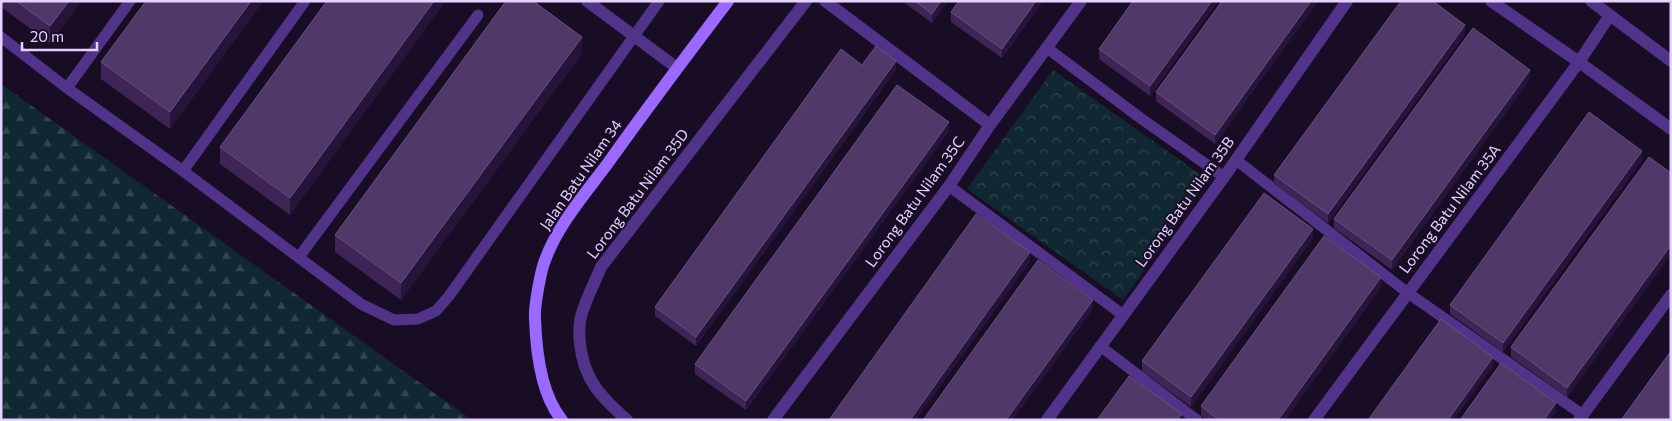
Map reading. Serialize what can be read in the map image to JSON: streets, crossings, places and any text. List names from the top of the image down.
{
  "streets": {
    "street": [
      "Jalan Batu Nilam 34",
      "Lorong Batu Nilam 35D",
      "Lorong Batu Nilam 35C",
      "Lorong Batu Nilam 35B",
      "Lorong Batu Nilam 35A"
    ]
  },
  "scale_bar": "20 m"
}
